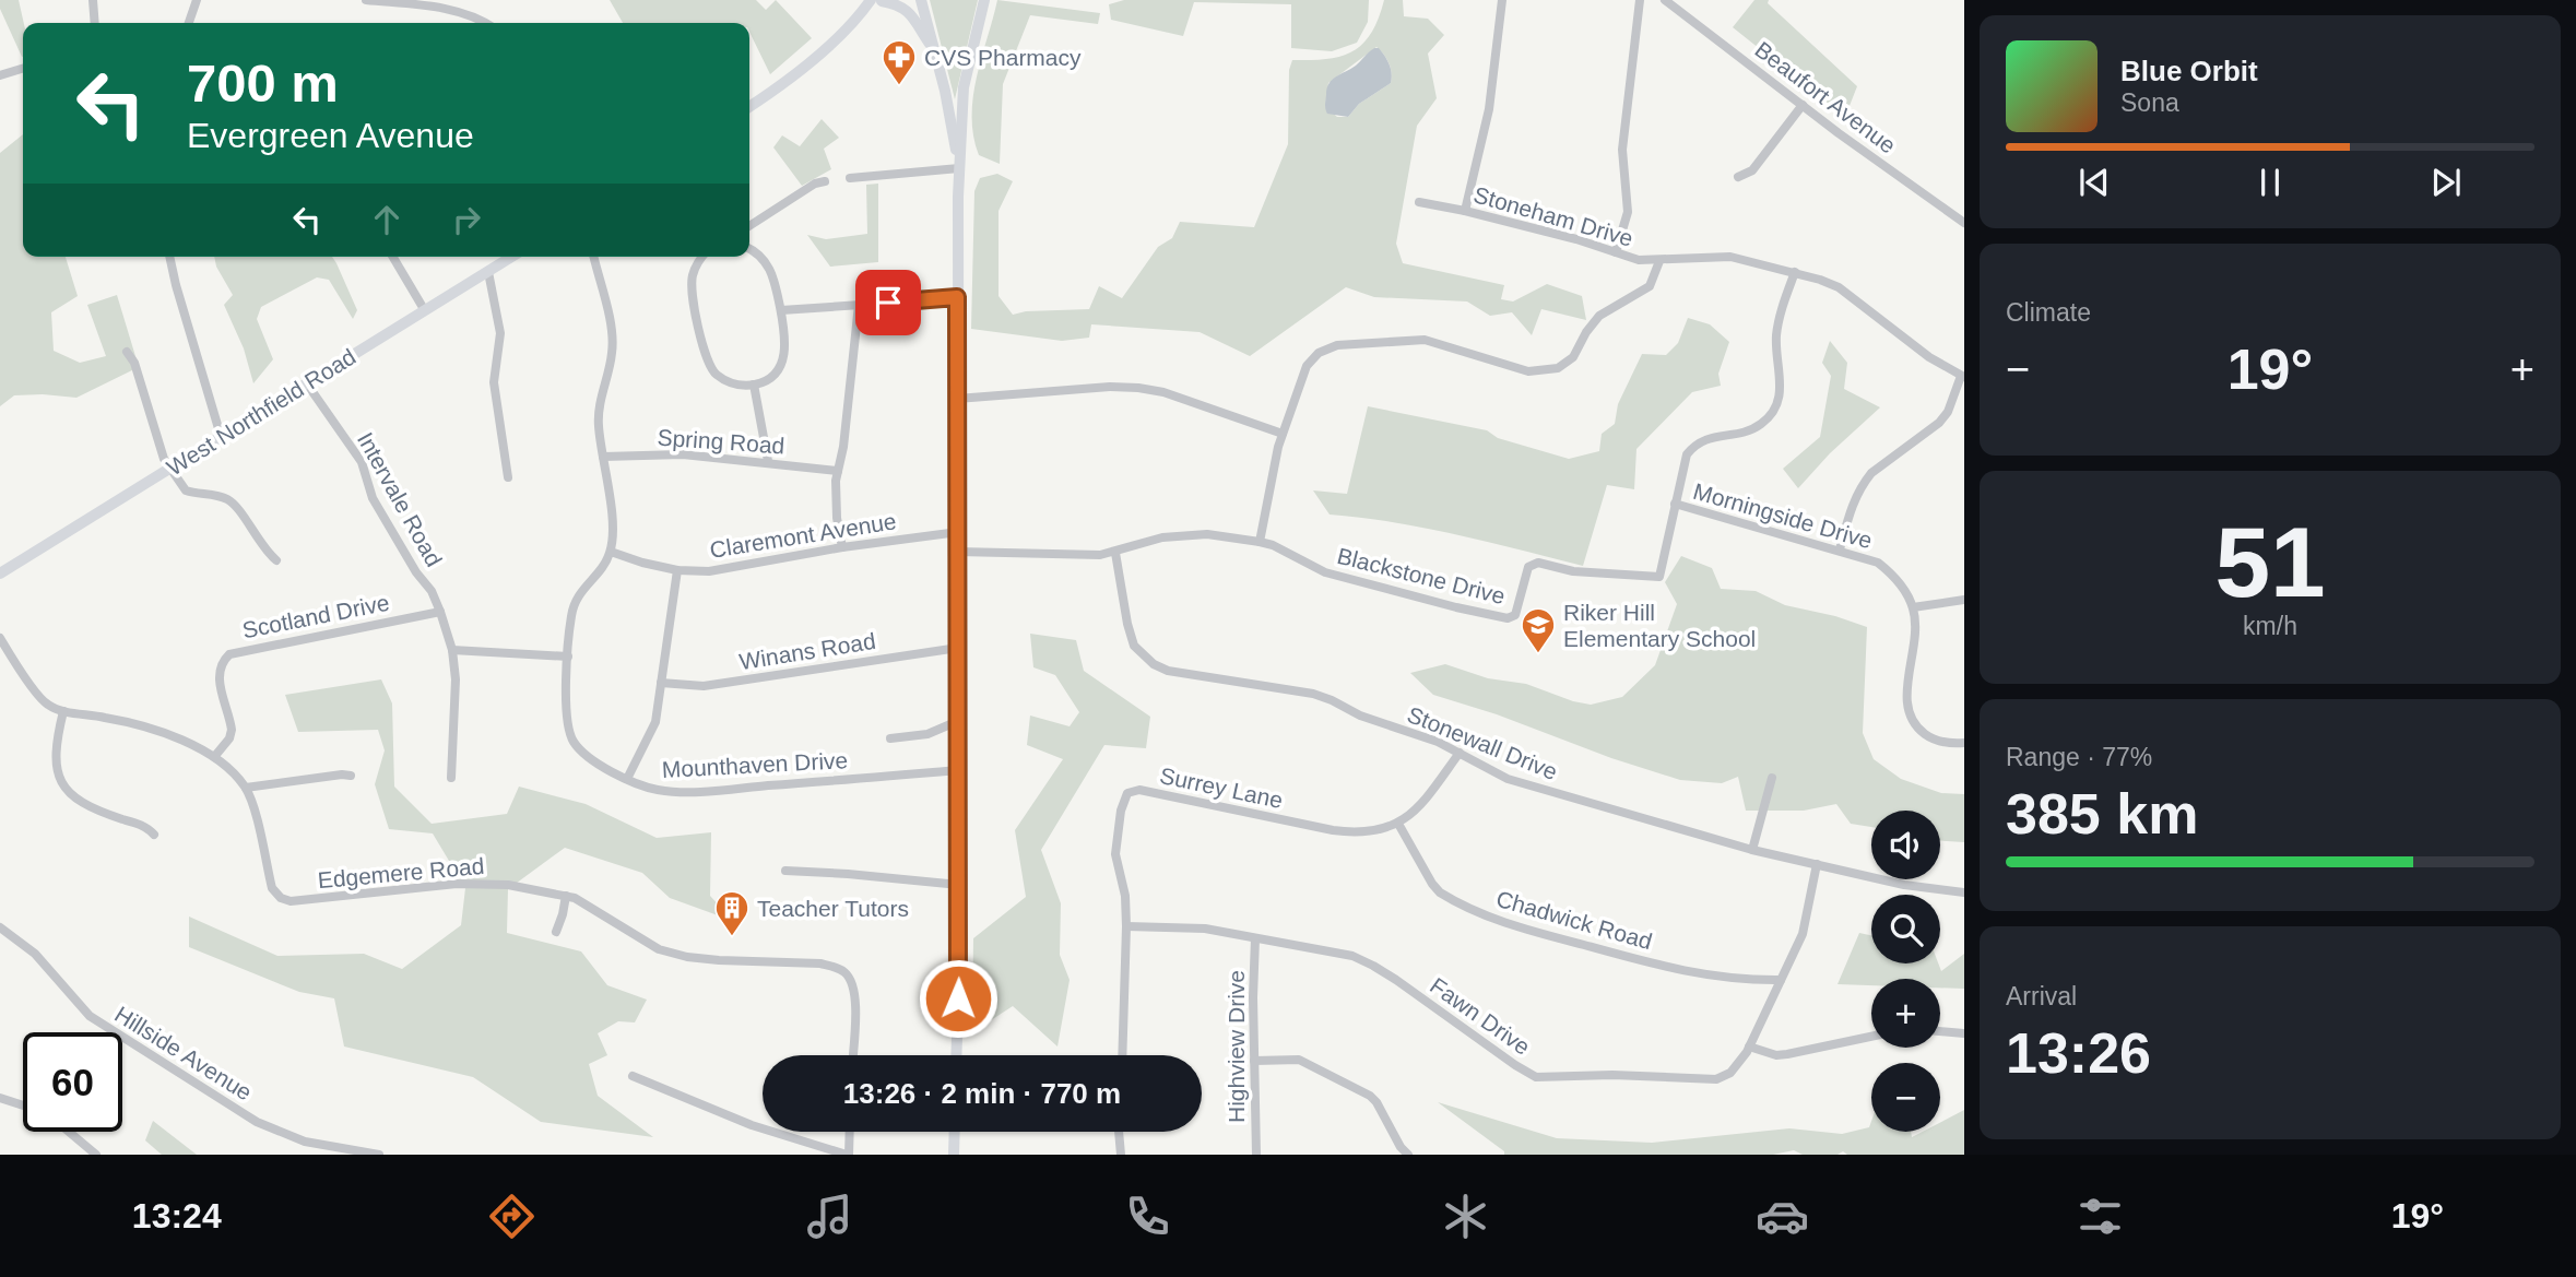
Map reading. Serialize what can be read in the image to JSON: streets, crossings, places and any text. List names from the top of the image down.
{
  "streets": {
    "main road": ["West Northfield Road"],
    "street": [
      "Beaufort Avenue",
      "Stoneham Drive",
      "Spring Road",
      "Intervale Road",
      "Morningside Drive",
      "Claremont Avenue",
      "Blackstone Drive",
      "Scotland Drive",
      "Winans Road",
      "Stonewall Drive",
      "Mounthaven Drive",
      "Surrey Lane",
      "Edgemere Road",
      "Chadwick Road",
      "Fawn Drive",
      "Highview Drive",
      "Hillside Avenue"
    ]
  },
  "crossings": [
    ["Stoneham Drive", "Blackstone Drive"],
    ["West Northfield Road", "Intervale Road"],
    ["Intervale Road", "Scotland Drive"],
    ["Morningside Drive", "Blackstone Drive"],
    ["Claremont Avenue", "Mounthaven Drive"],
    ["Blackstone Drive", "Stonewall Drive"],
    ["Stonewall Drive", "Fawn Drive"],
    ["Surrey Lane", "Chadwick Road"],
    ["Surrey Lane", "Fawn Drive"],
    ["Chadwick Road", "Fawn Drive"],
    ["Fawn Drive", "Highview Drive"]
  ],
  "places": {
    "pharmacy": ["CVS Pharmacy"],
    "school or university": ["Riker Hill Elementary School"],
    "building": ["Teacher Tutors"]
  },
  "page": {
    "turn": ["700 m", "Evergreen Avenue"],
    "song": ["Blue Orbit", "Sona"],
    "tile": [
      "Climate",
      ["51", "km/h"],
      ["Range · 77%", "385 km"],
      ["Arrival", "13:26"]
    ],
    "heat": ["−", "19°", "+"],
    "map_buttons": ["+", "−"],
    "limit": "60",
    "trip": "13:26 · 2 min · 770 m",
    "tabs": ["13:24", "19°"]
  }
}
